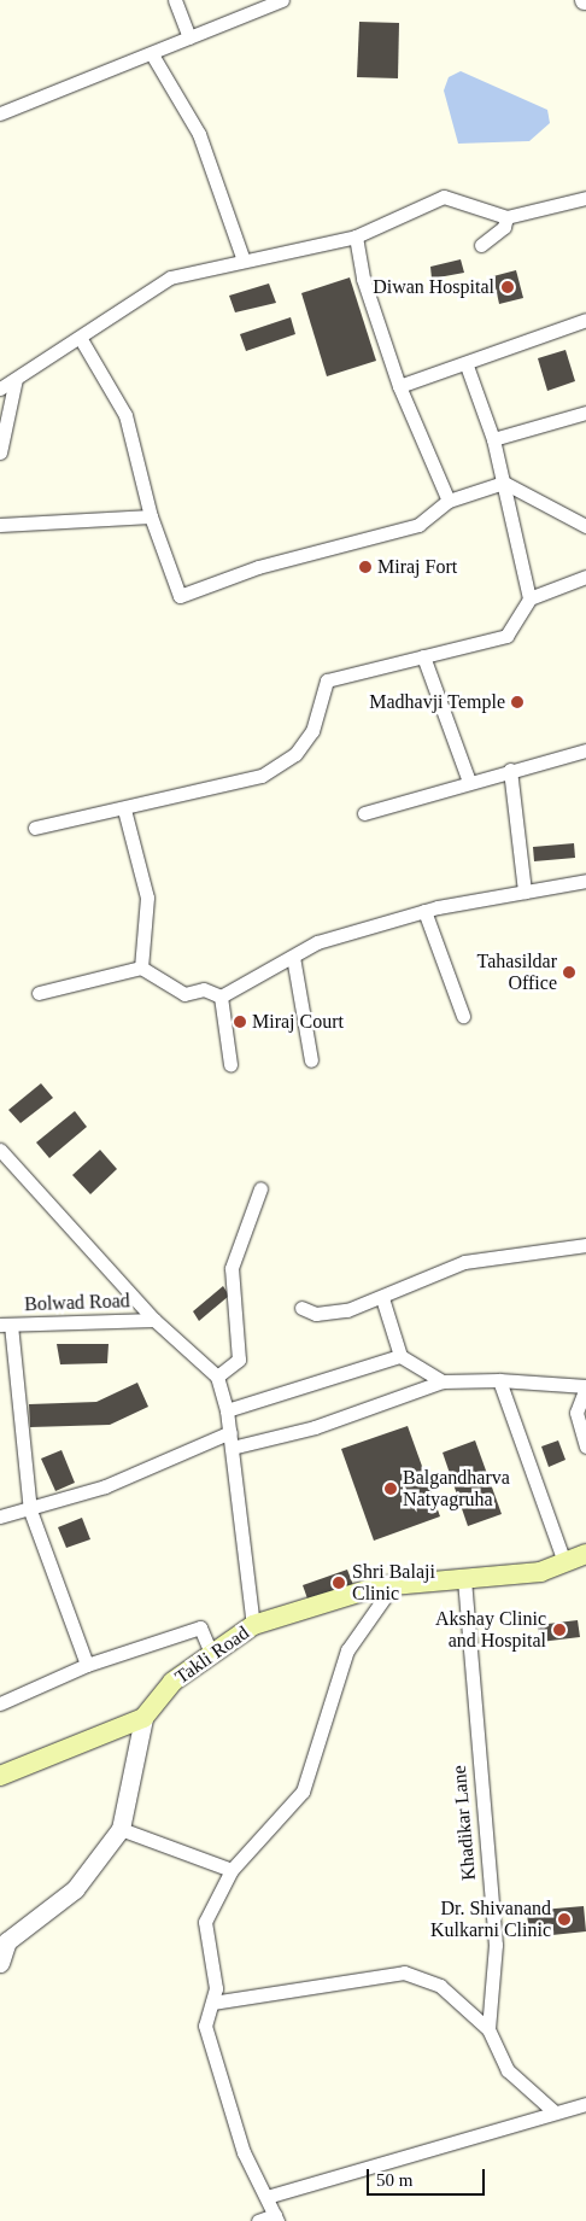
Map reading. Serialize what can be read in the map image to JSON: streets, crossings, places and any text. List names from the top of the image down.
{
  "streets": {
    "main road": ["Takli Road"],
    "street": ["Bolwad Road", "Khadikar Lane"]
  },
  "crossings": [
    ["Takli Road", "Khadikar Lane"]
  ],
  "places": [
    "Diwan Hospital",
    "Miraj Fort",
    "Madhavji Temple",
    "Tahasildar Office",
    "Miraj Court",
    "Balgandharva Natyagruha",
    "Shri Balaji Clinic",
    "Akshay Clinic and Hospital",
    "Dr. Shivanand Kulkarni Clinic"
  ],
  "scale_bar": "50 m"
}
